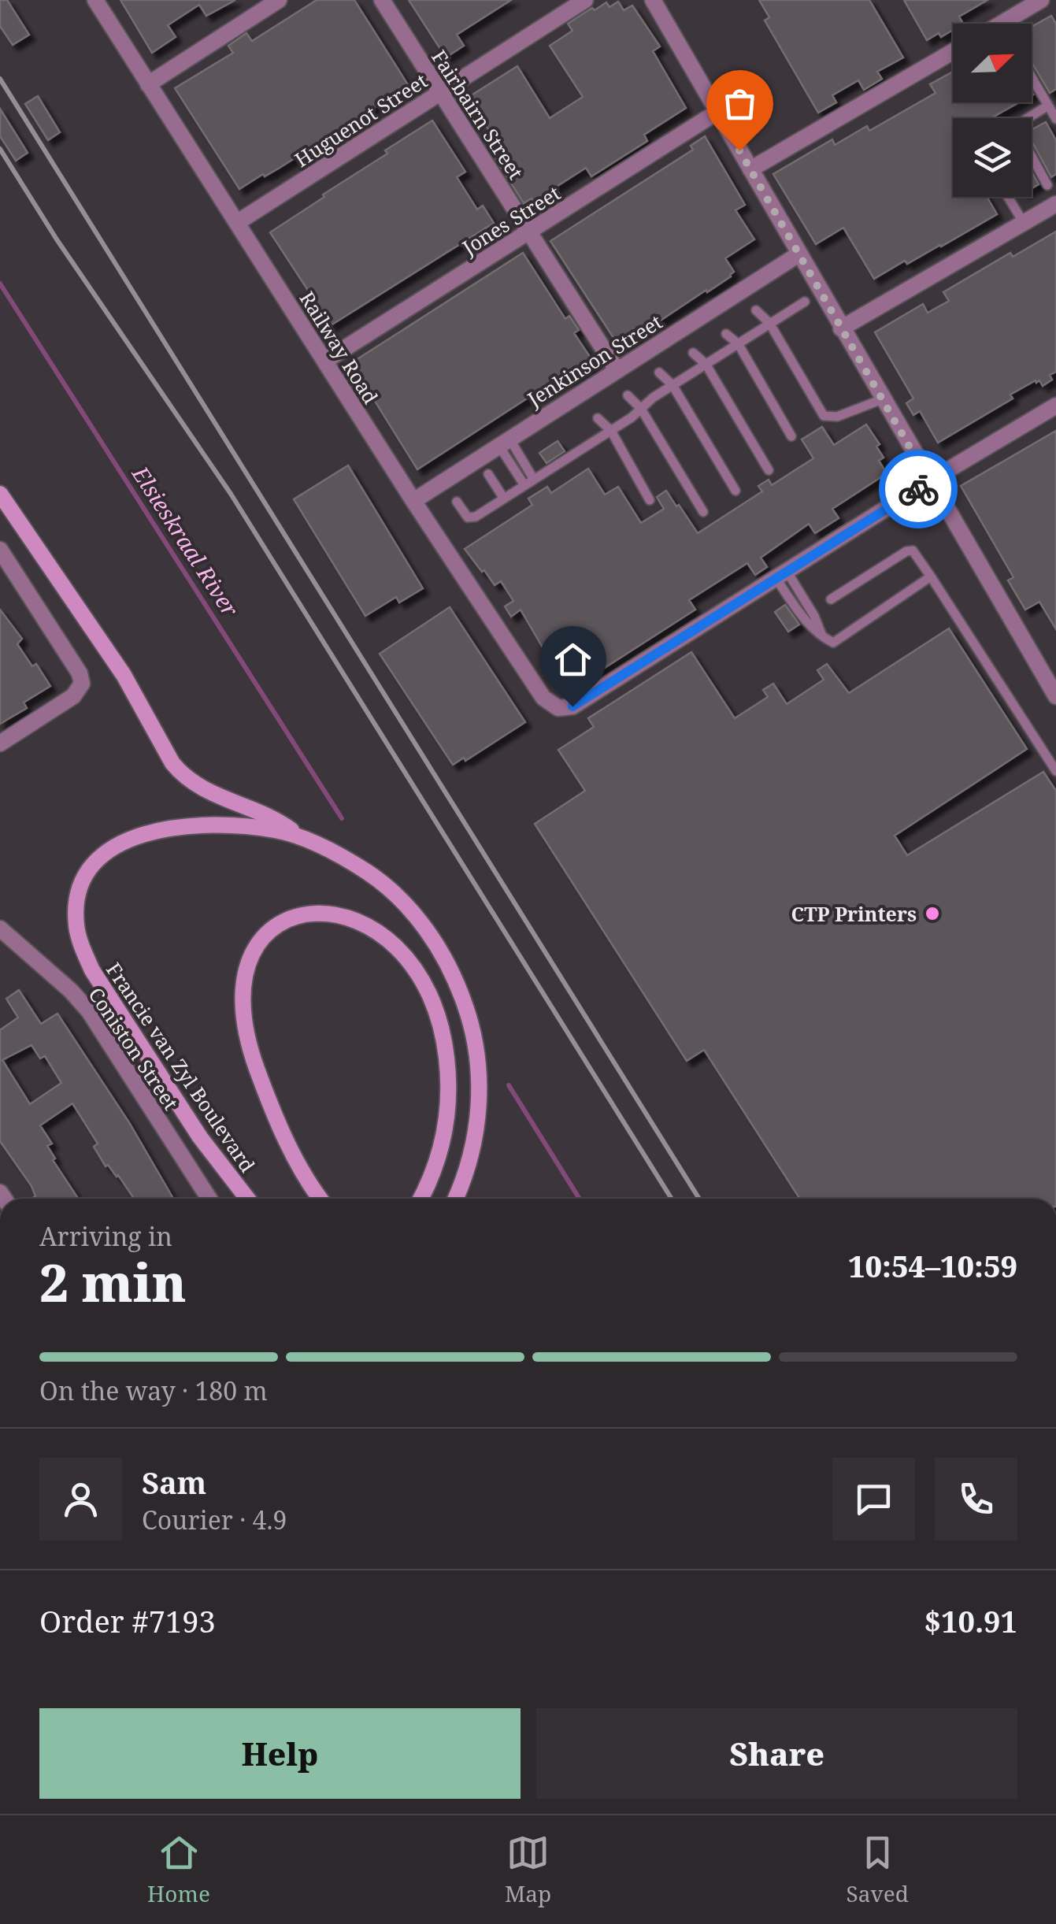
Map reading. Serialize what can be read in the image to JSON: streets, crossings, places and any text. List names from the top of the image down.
{
  "streets": {
    "main road": ["Francie van Zyl Boulevard"],
    "street": [
      "Fairbairn Street",
      "Huguenot Street",
      "Jones Street",
      "Railway Road",
      "Jenkinson Street",
      "Coniston Street"
    ]
  },
  "crossings": [
    ["Fairbairn Street", "Huguenot Street"],
    ["Fairbairn Street", "Jones Street"],
    ["Fairbairn Street", "Jenkinson Street"],
    ["Huguenot Street", "Railway Road"],
    ["Jones Street", "Railway Road"],
    ["Railway Road", "Jenkinson Street"]
  ],
  "water": ["Elsieskraal River"],
  "places": ["CTP Printers"],
  "north": "top right",
  "page": {
    "heading": ["2 min", "Arriving in", "10:54–10:59"],
    "panel": [
      "Sam",
      "Courier · 4.9",
      "Order #7193",
      "$10.91"
    ],
    "bar": "On the way · 180 m",
    "buttons": ["Help", "Share"],
    "tabs": ["Home", "Map", "Saved"]
  }
}
